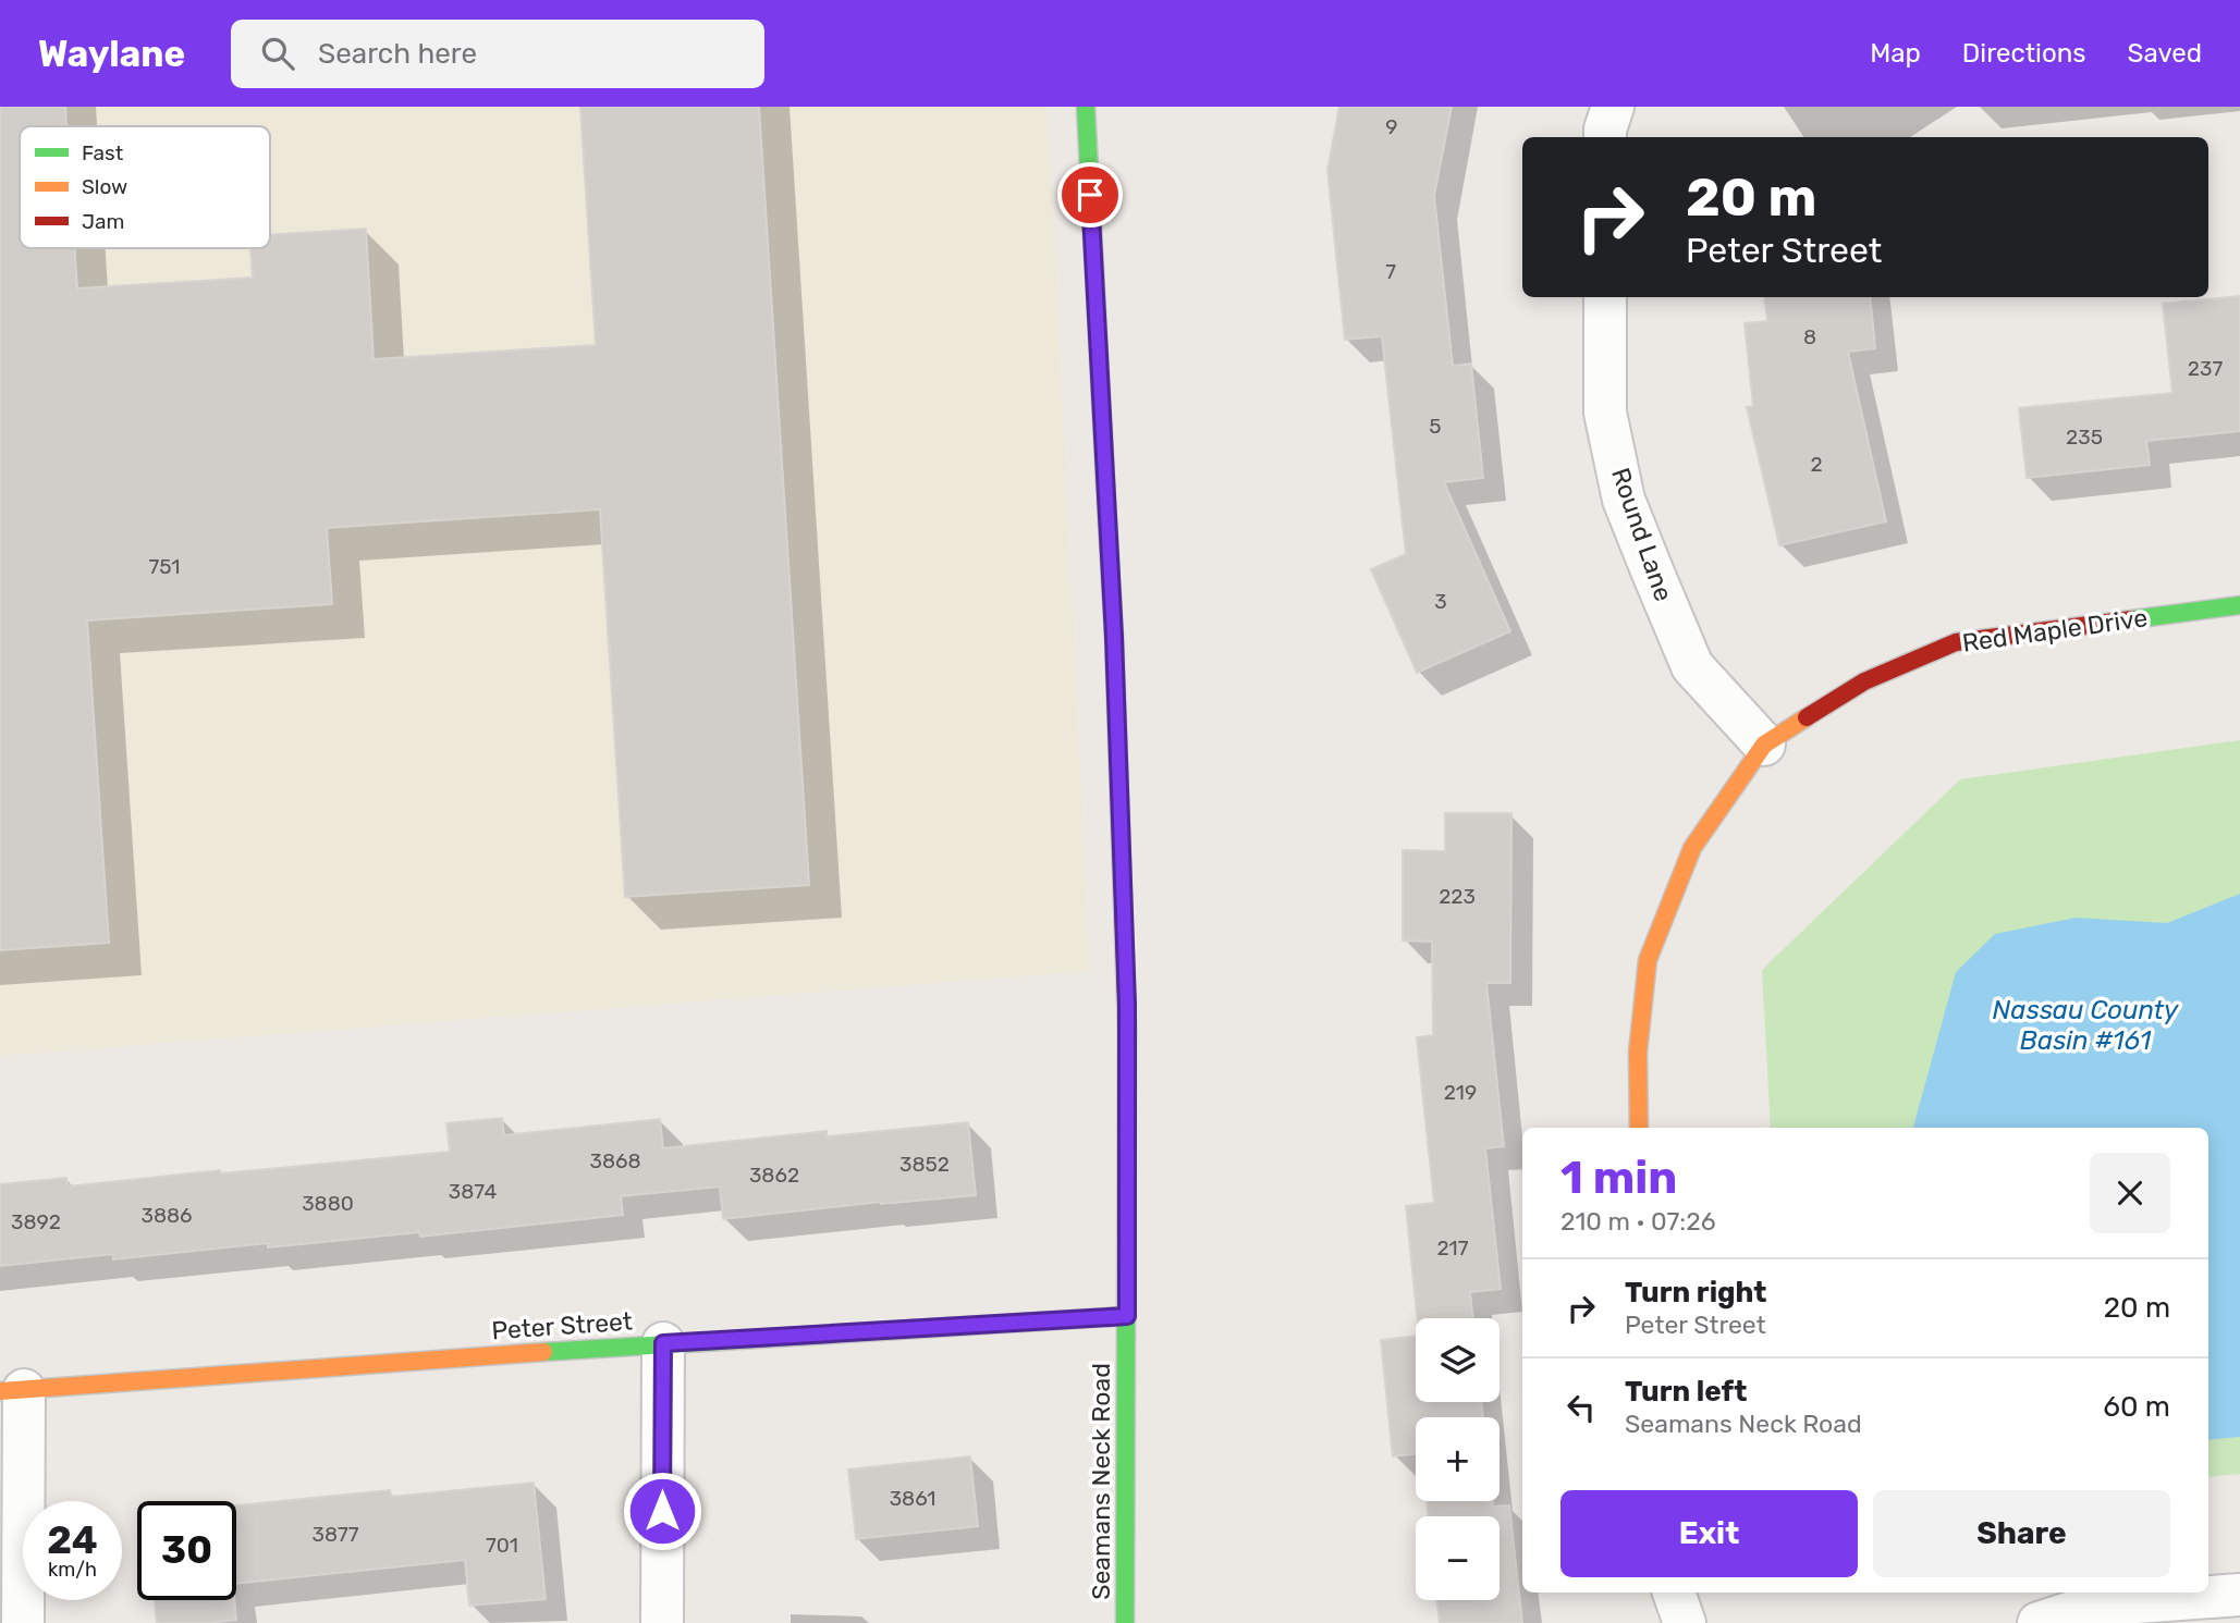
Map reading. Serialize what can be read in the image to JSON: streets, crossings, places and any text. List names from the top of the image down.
{
  "streets": {
    "street": [
      "Round Lane",
      "Red Maple Drive",
      "Peter Street",
      "Seamans Neck Road"
    ]
  },
  "crossings": [
    ["Round Lane", "Red Maple Drive"],
    ["Peter Street", "Seamans Neck Road"]
  ],
  "water": ["Nassau County Basin #161"],
  "house_numbers": [
    "9",
    "7",
    "8",
    "237",
    "5",
    "235",
    "2",
    "751",
    "3",
    "223",
    "219",
    "3868",
    "3852",
    "3862",
    "3874",
    "3880",
    "3886",
    "3892",
    "217",
    "3861",
    "3877",
    "701"
  ],
  "legend": ["Fast", "Slow", "Jam"],
  "page": {
    "header": "Waylane",
    "search": "Search here",
    "nav": ["Map", "Directions", "Saved"],
    "turn": ["20 m", "Peter Street"],
    "heading": ["1 min", "210 m · 07:26"],
    "list": [
      {
        "name": "Turn right",
        "note": "Peter Street",
        "value": "20 m"
      },
      {
        "name": "Turn left",
        "note": "Seamans Neck Road",
        "value": "60 m"
      }
    ],
    "map_buttons": ["+", "−"],
    "buttons": ["Exit", "Share"],
    "speed": "24 km/h",
    "limit": "30"
  }
}
